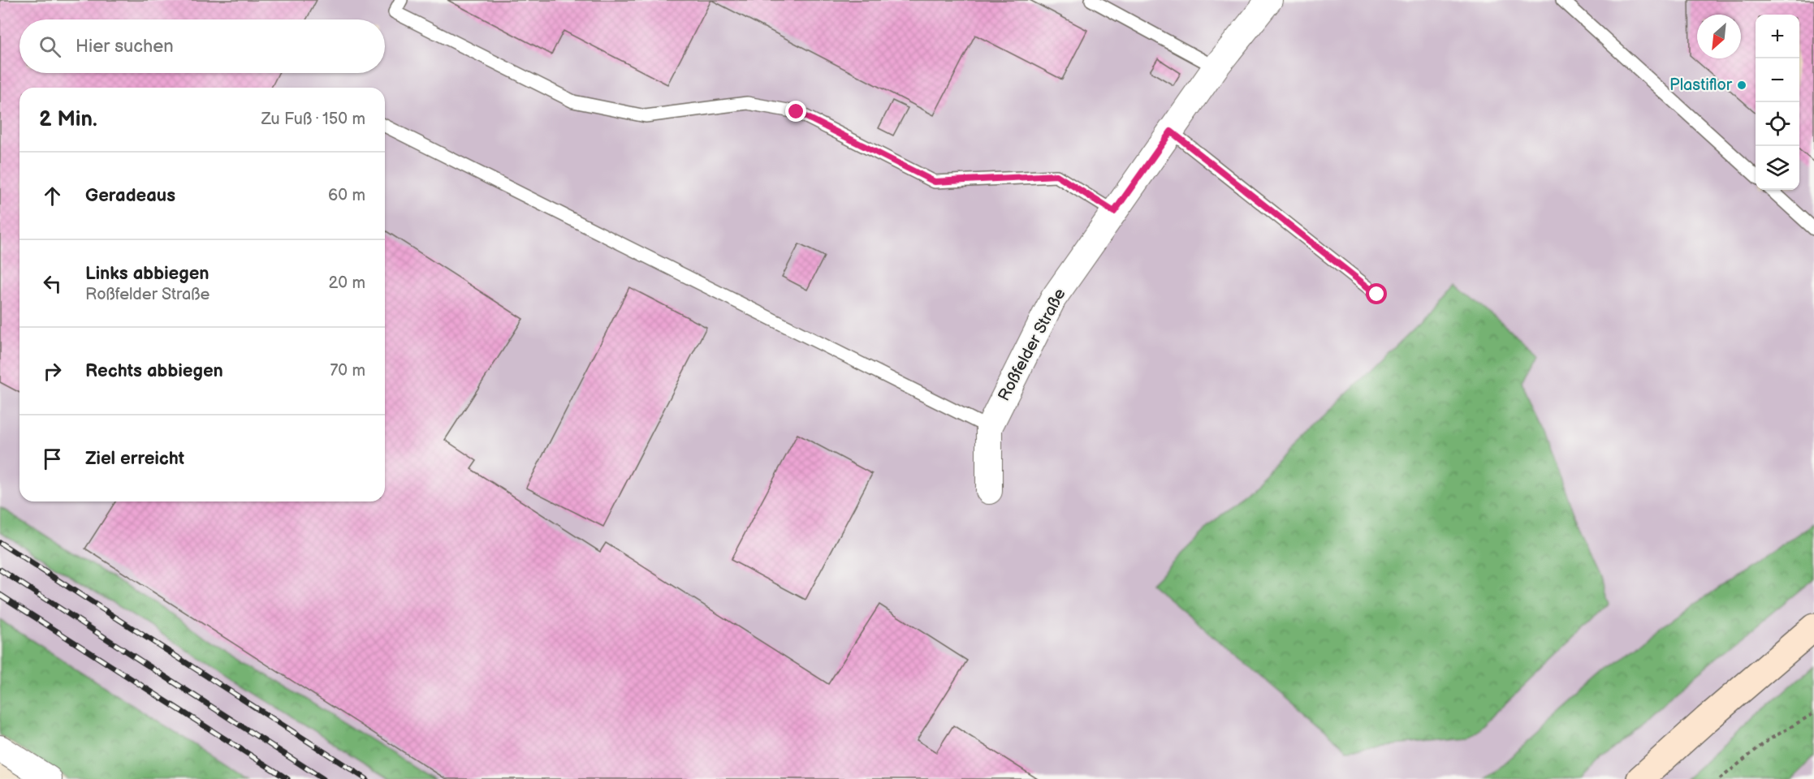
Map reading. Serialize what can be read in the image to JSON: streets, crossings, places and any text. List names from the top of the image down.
{
  "streets": {
    "street": ["Roßfelder Straße"]
  },
  "places": ["Plastiflor"],
  "north": "bottom left",
  "page": {
    "map_buttons": ["+", "−"],
    "search": "Hier suchen",
    "heading": ["2 Min.", "Zu Fuß · 150 m"],
    "list": [
      ["Geradeaus", "60 m"],
      ["Links abbiegen", "Roßfelder Straße", "20 m"],
      ["Rechts abbiegen", "70 m"],
      "Ziel erreicht"
    ]
  }
}
